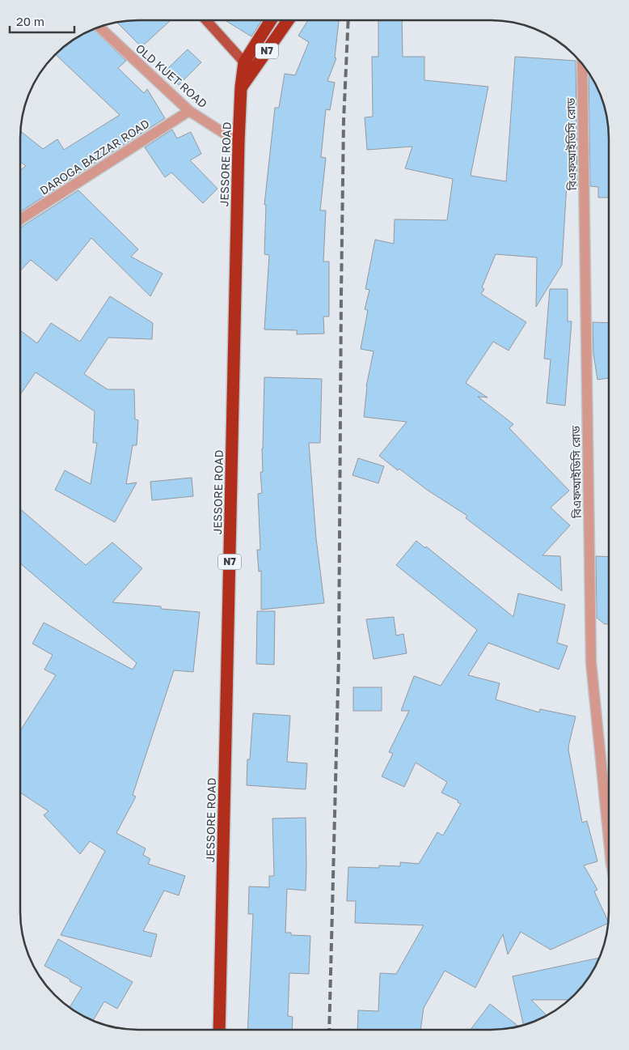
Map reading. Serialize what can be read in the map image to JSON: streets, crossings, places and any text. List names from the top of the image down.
{
  "streets": {
    "highway": ["N7", "JESSORE ROAD"],
    "street": ["OLD KUET ROAD", "বিএফআইডিসি রোড", "DAROGA BAZZAR ROAD"]
  },
  "crossings": [
    ["N7", "JESSORE ROAD"],
    ["OLD KUET ROAD", "DAROGA BAZZAR ROAD"],
    ["OLD KUET ROAD", "JESSORE ROAD"]
  ],
  "scale_bar": "20 m"
}
